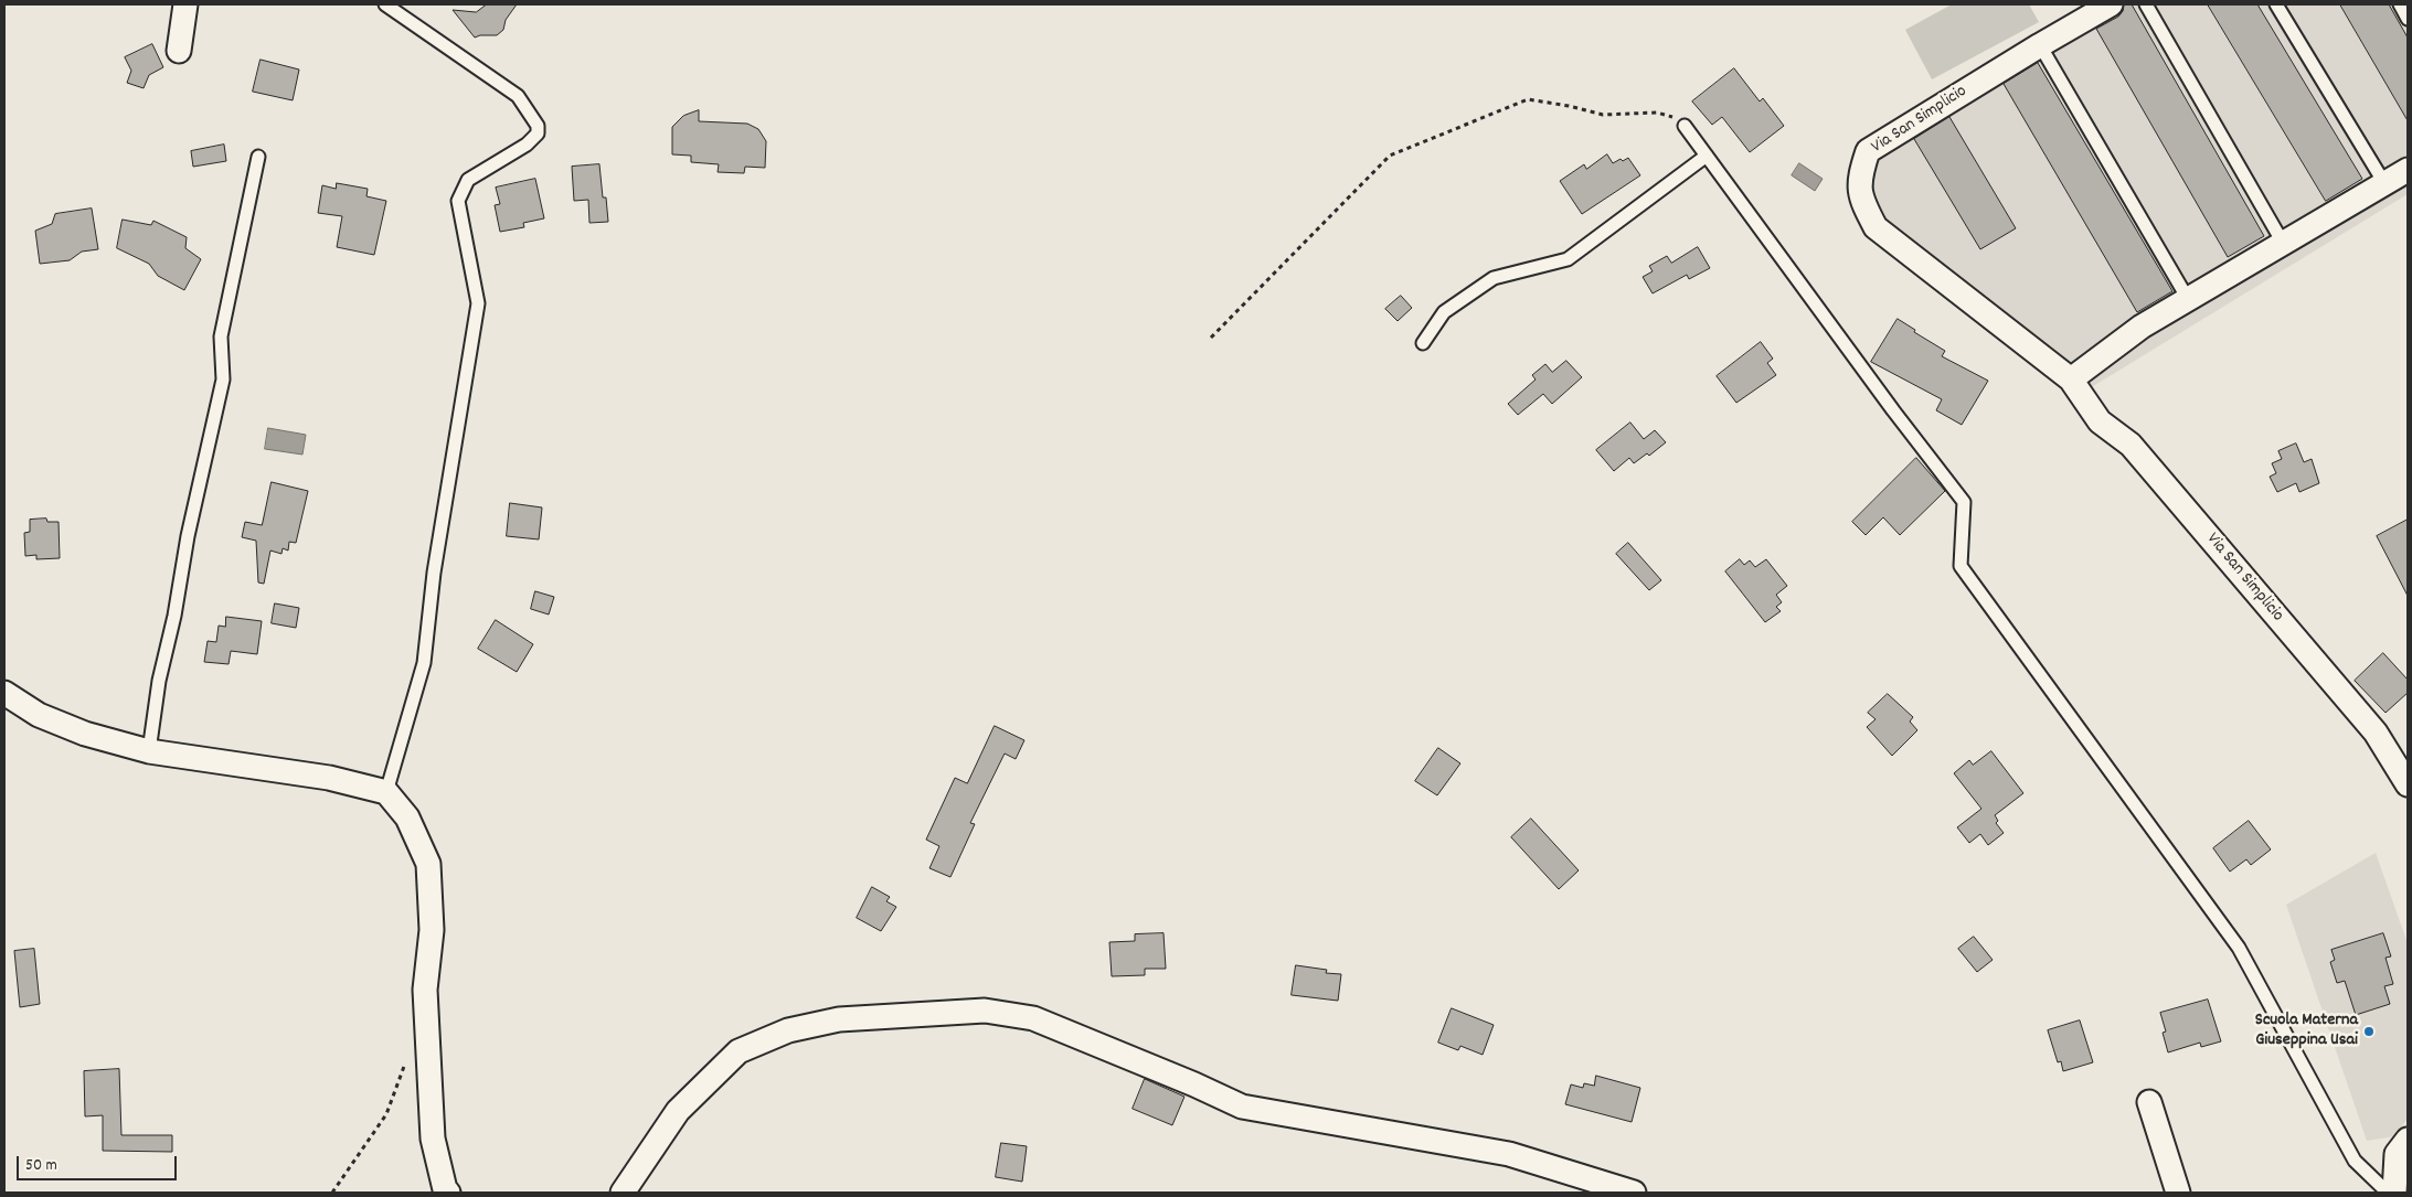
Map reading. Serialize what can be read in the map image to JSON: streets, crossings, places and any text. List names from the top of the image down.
{
  "streets": {
    "street": ["Via San Simplicio"]
  },
  "places": ["Scuola Materna Giuseppina Usai"],
  "scale_bar": "50 m"
}
